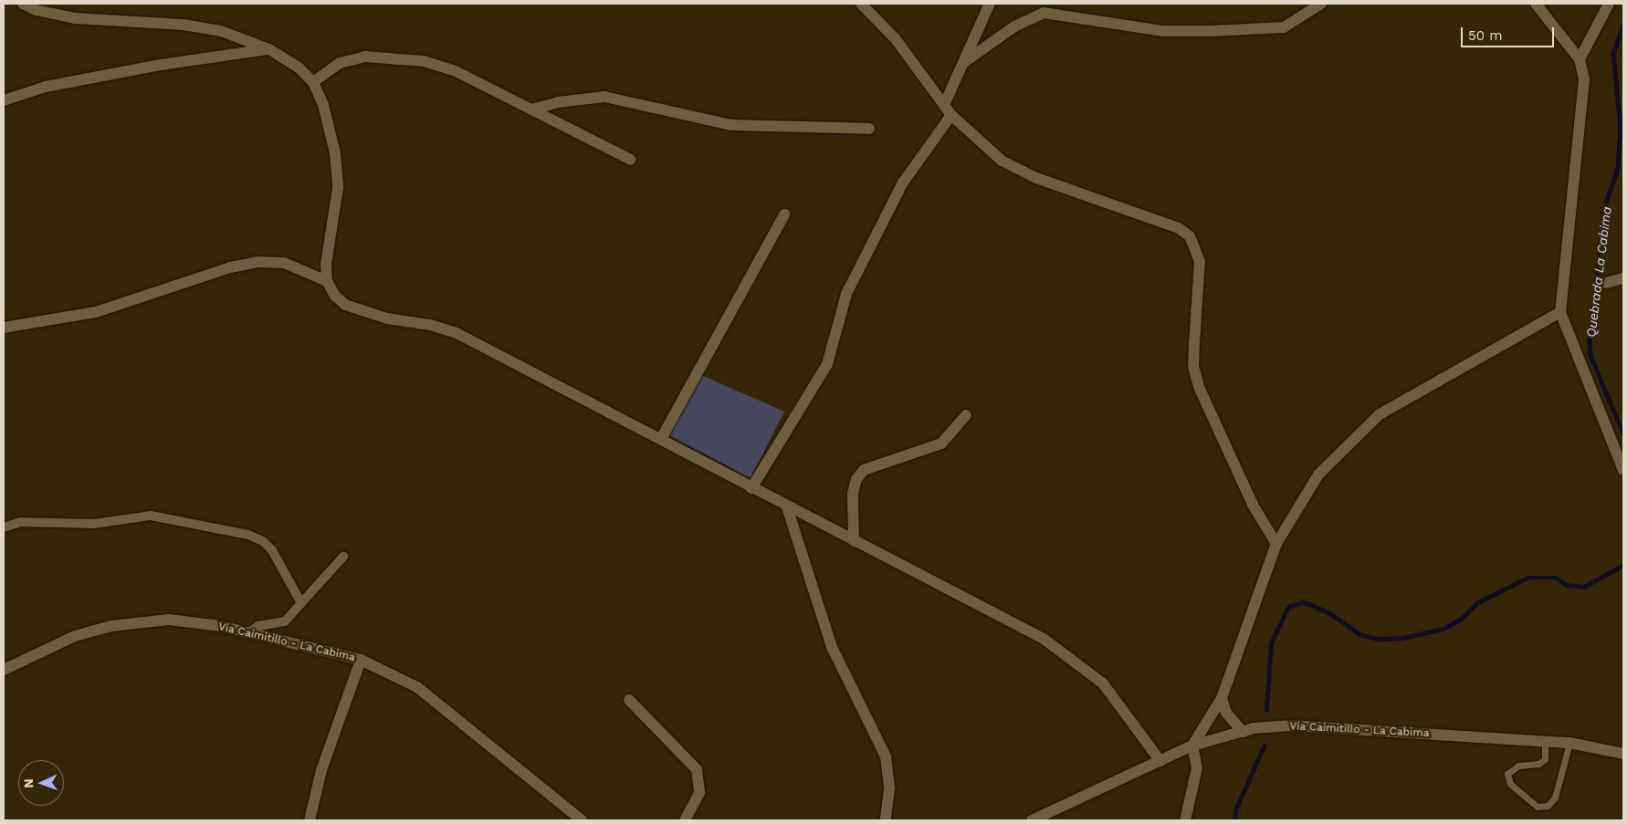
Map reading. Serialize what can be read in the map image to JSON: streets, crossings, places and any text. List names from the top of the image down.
{
  "streets": {
    "street": ["Vía Caimitillo - La Cabima"]
  },
  "water": ["Quebrada La Cabima"],
  "scale_bar": "50 m",
  "north": "left"
}
